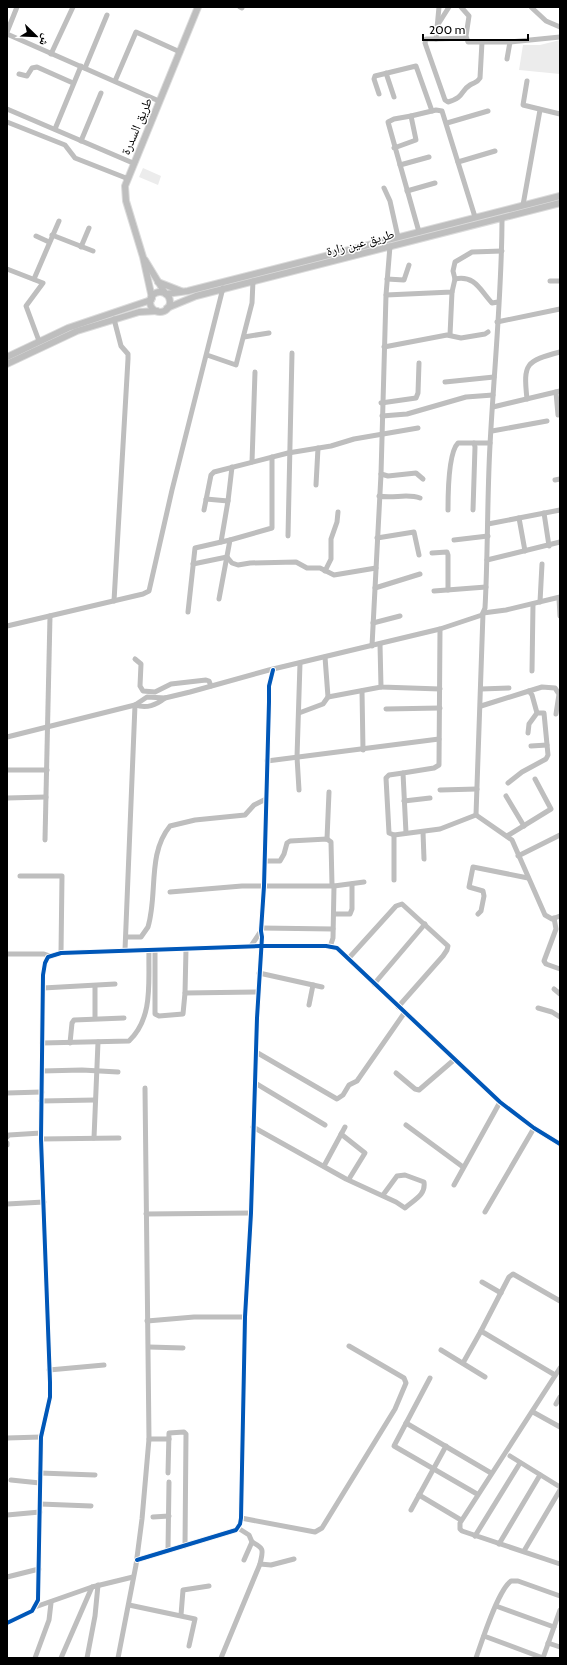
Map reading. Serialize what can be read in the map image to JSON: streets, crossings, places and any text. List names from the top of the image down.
{
  "streets": {
    "main road": ["طريق السدرة", "طريق عين زارة"]
  },
  "scale_bar": "200 m",
  "north": "bottom right"
}
